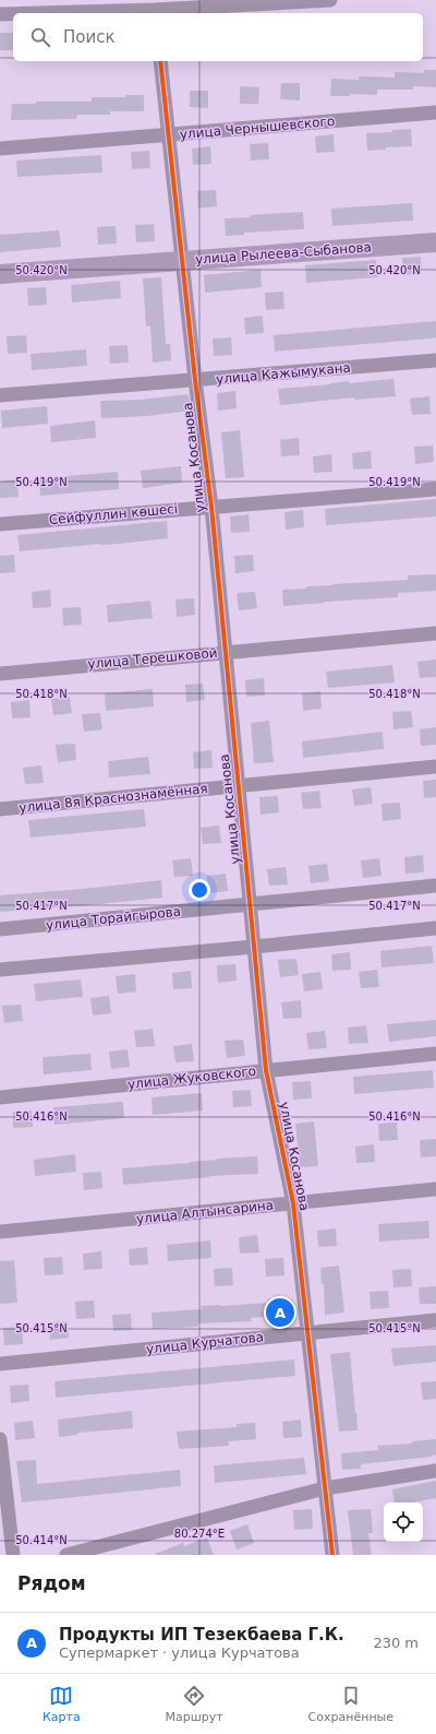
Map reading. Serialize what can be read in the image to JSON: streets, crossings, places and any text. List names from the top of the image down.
{
  "streets": {
    "street": [
      "улица Чернышевского",
      "улица Рылеева-Сыбанова",
      "улица Кажымукана",
      "улица Косанова",
      "Сейфуллин көшесі",
      "улица Терешковой",
      "улица 8я Краснознамённая",
      "улица Торайгырова",
      "улица Жуковского",
      "улица Алтынсарина",
      "улица Курчатова"
    ]
  },
  "crossings": [
    ["улица Чернышевского", "улица Косанова"],
    ["улица Рылеева-Сыбанова", "улица Косанова"],
    ["улица Кажымукана", "улица Косанова"],
    ["улица Косанова", "Сейфуллин көшесі"],
    ["улица Косанова", "улица Терешковой"],
    ["улица Косанова", "улица 8я Краснознамённая"],
    ["улица Косанова", "улица Торайгырова"],
    ["улица Косанова", "улица Жуковского"],
    ["улица Косанова", "улица Алтынсарина"],
    ["улица Косанова", "улица Курчатова"]
  ],
  "page": {
    "search": "Поиск",
    "pins": "A",
    "heading": "Рядом",
    "list": [
      {
        "mark": "A",
        "name": "Продукты ИП Тезекбаева Г.К.",
        "note": "Супермаркет · улица Курчатова",
        "value": "230 m"
      }
    ],
    "nav": ["Карта", "Маршрут", "Сохранённые"]
  },
  "coordinates": [
    "50.420°N",
    "50.419°N",
    "50.418°N",
    "50.417°N",
    "50.416°N",
    "50.415°N",
    "80.274°E",
    "50.414°N"
  ]
}
